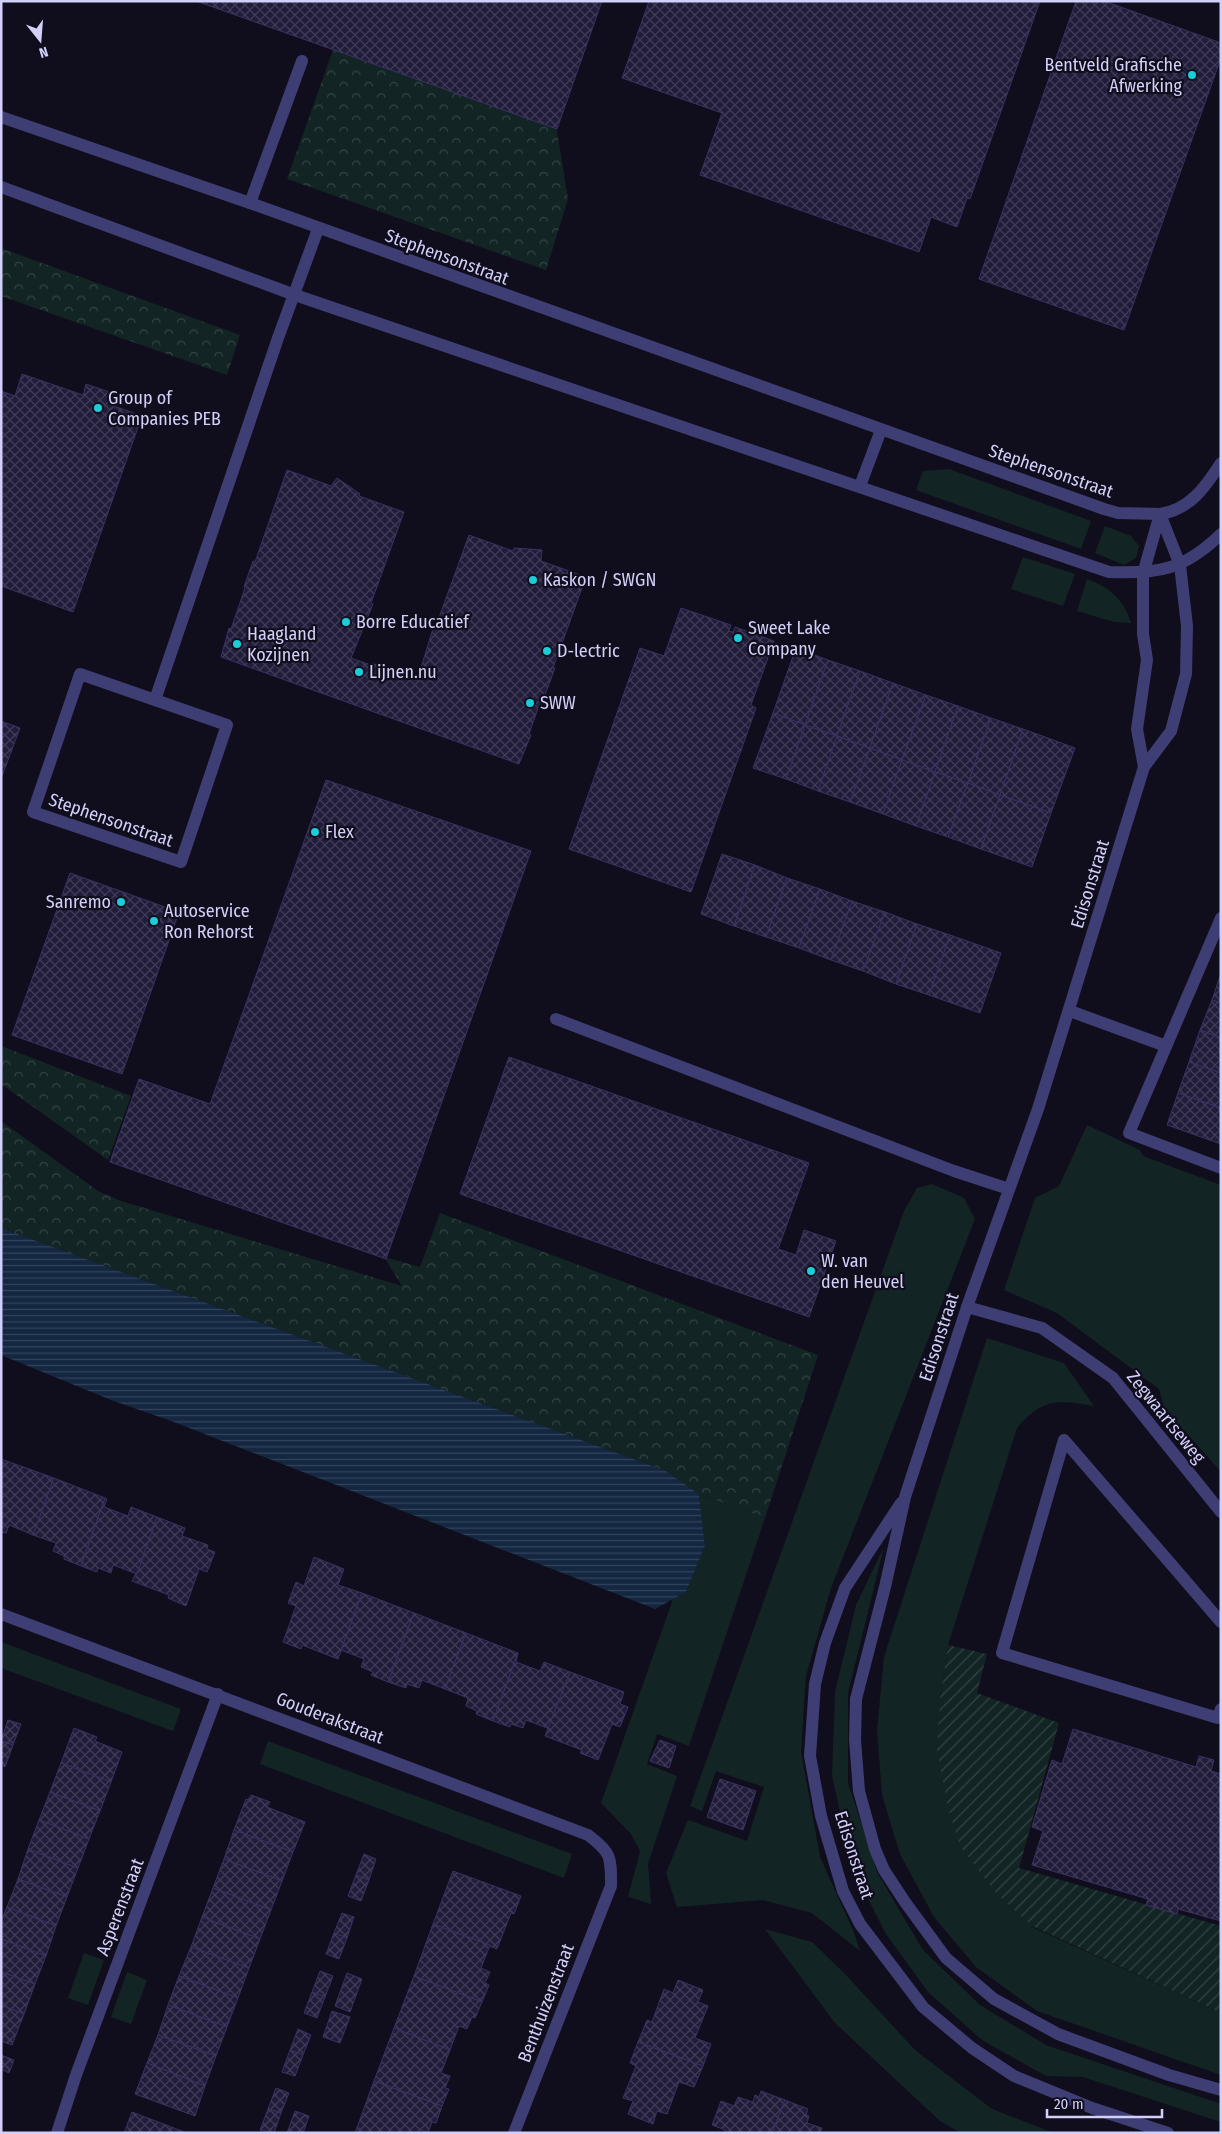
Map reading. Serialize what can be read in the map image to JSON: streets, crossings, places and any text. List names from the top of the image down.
{
  "streets": {
    "street": [
      "Stephensonstraat",
      "Edisonstraat",
      "Zegwaartseweg",
      "Gouderakstraat",
      "Asperenstraat",
      "Benthuizenstraat"
    ]
  },
  "crossings": [
    ["Stephensonstraat", "Edisonstraat"],
    ["Edisonstraat", "Zegwaartseweg"],
    ["Gouderakstraat", "Asperenstraat"],
    ["Gouderakstraat", "Benthuizenstraat"]
  ],
  "places": [
    "Bentveld Grafische Afwerking",
    "Group of Companies PEB",
    "Kaskon / SWGN",
    "Borre Educatief",
    "Sweet Lake Company",
    "Haagland Kozijnen",
    "D-lectric",
    "Lijnen.nu",
    "SWW",
    "Flex",
    "Sanremo",
    "Autoservice Ron Rehorst",
    "W. van den Heuvel"
  ],
  "scale_bar": "20 m",
  "north": "bottom"
}
